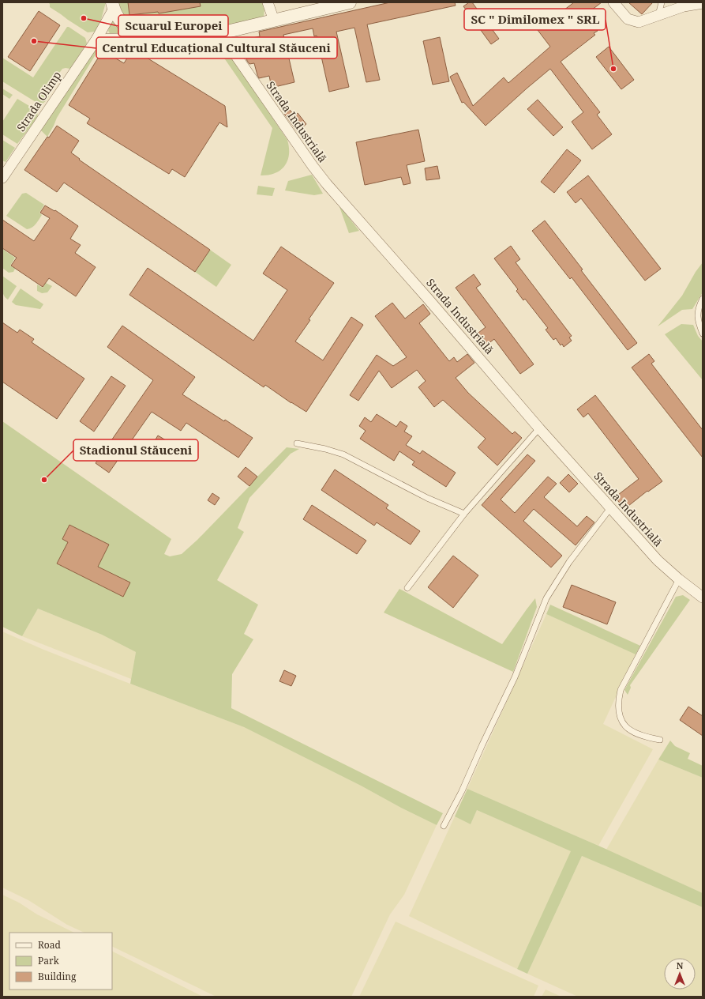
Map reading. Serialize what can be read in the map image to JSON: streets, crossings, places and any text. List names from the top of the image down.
{
  "streets": {
    "street": ["Strada Olimp", "Strada Industrială"]
  },
  "places": [
    "Scuarul Europei",
    "Centrul Educațional Cultural Stăuceni",
    "SC \" Dimilomex \" SRL",
    "Stadionul Stăuceni"
  ],
  "legend": ["Road", "Park", "Building"],
  "north": "top"
}
